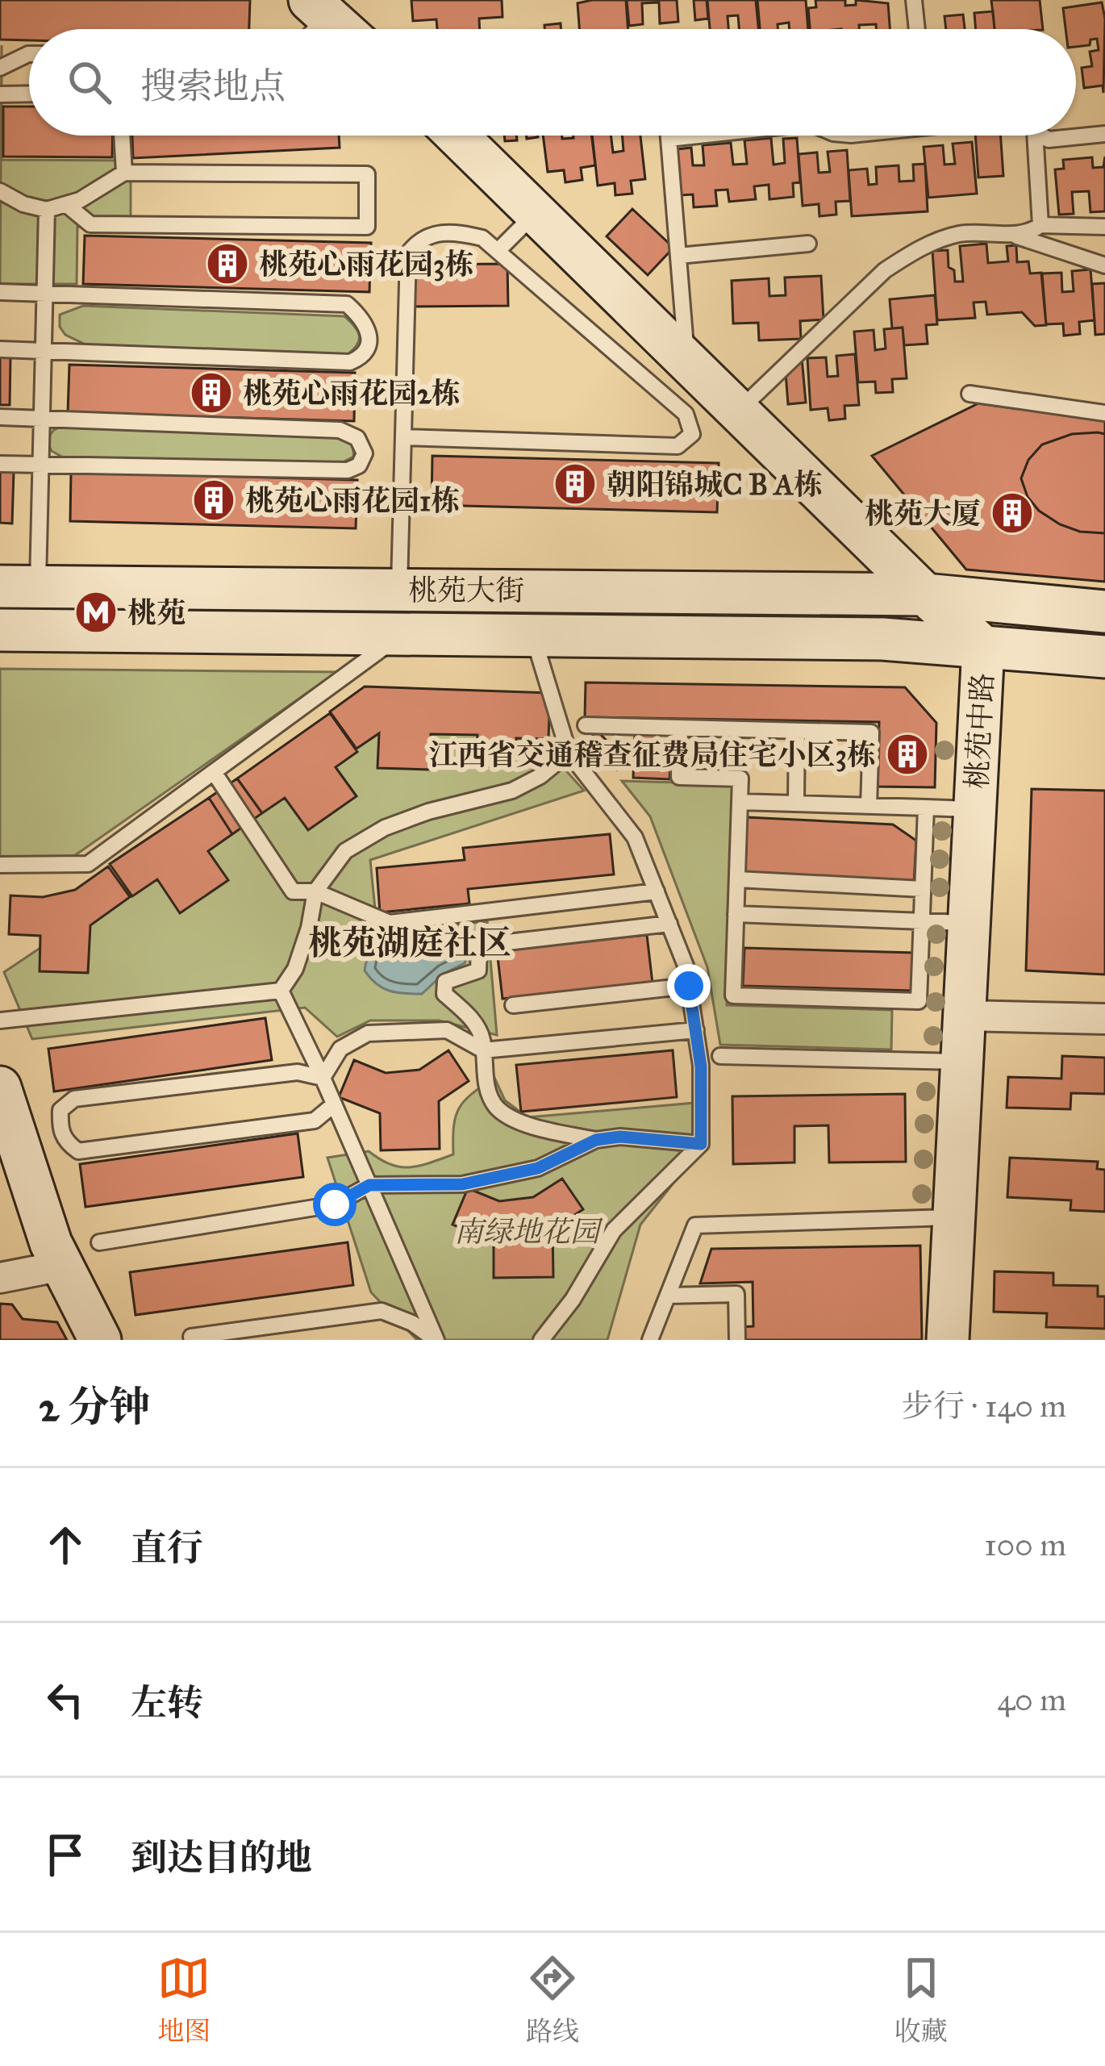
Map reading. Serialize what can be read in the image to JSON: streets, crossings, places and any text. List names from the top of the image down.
{
  "streets": {
    "main road": ["桃苑大街", "桃苑中路"]
  },
  "crossings": [
    ["桃苑大街", "桃苑中路"]
  ],
  "districts": ["桃苑湖庭社区"],
  "parks": ["南绿地花园"],
  "places": {
    "building": [
      "桃苑心雨花园3栋",
      "桃苑心雨花园2栋",
      "朝阳锦城C B A栋",
      "桃苑心雨花园1栋",
      "桃苑大厦",
      "江西省交通稽查征费局住宅小区3栋"
    ],
    "metro station": ["桃苑"]
  },
  "page": {
    "search": "搜索地点",
    "heading": ["2 分钟", "步行 · 140 m"],
    "list": [
      ["直行", "100 m"],
      ["左转", "40 m"],
      "到达目的地"
    ],
    "nav": ["地图", "路线", "收藏"]
  }
}
